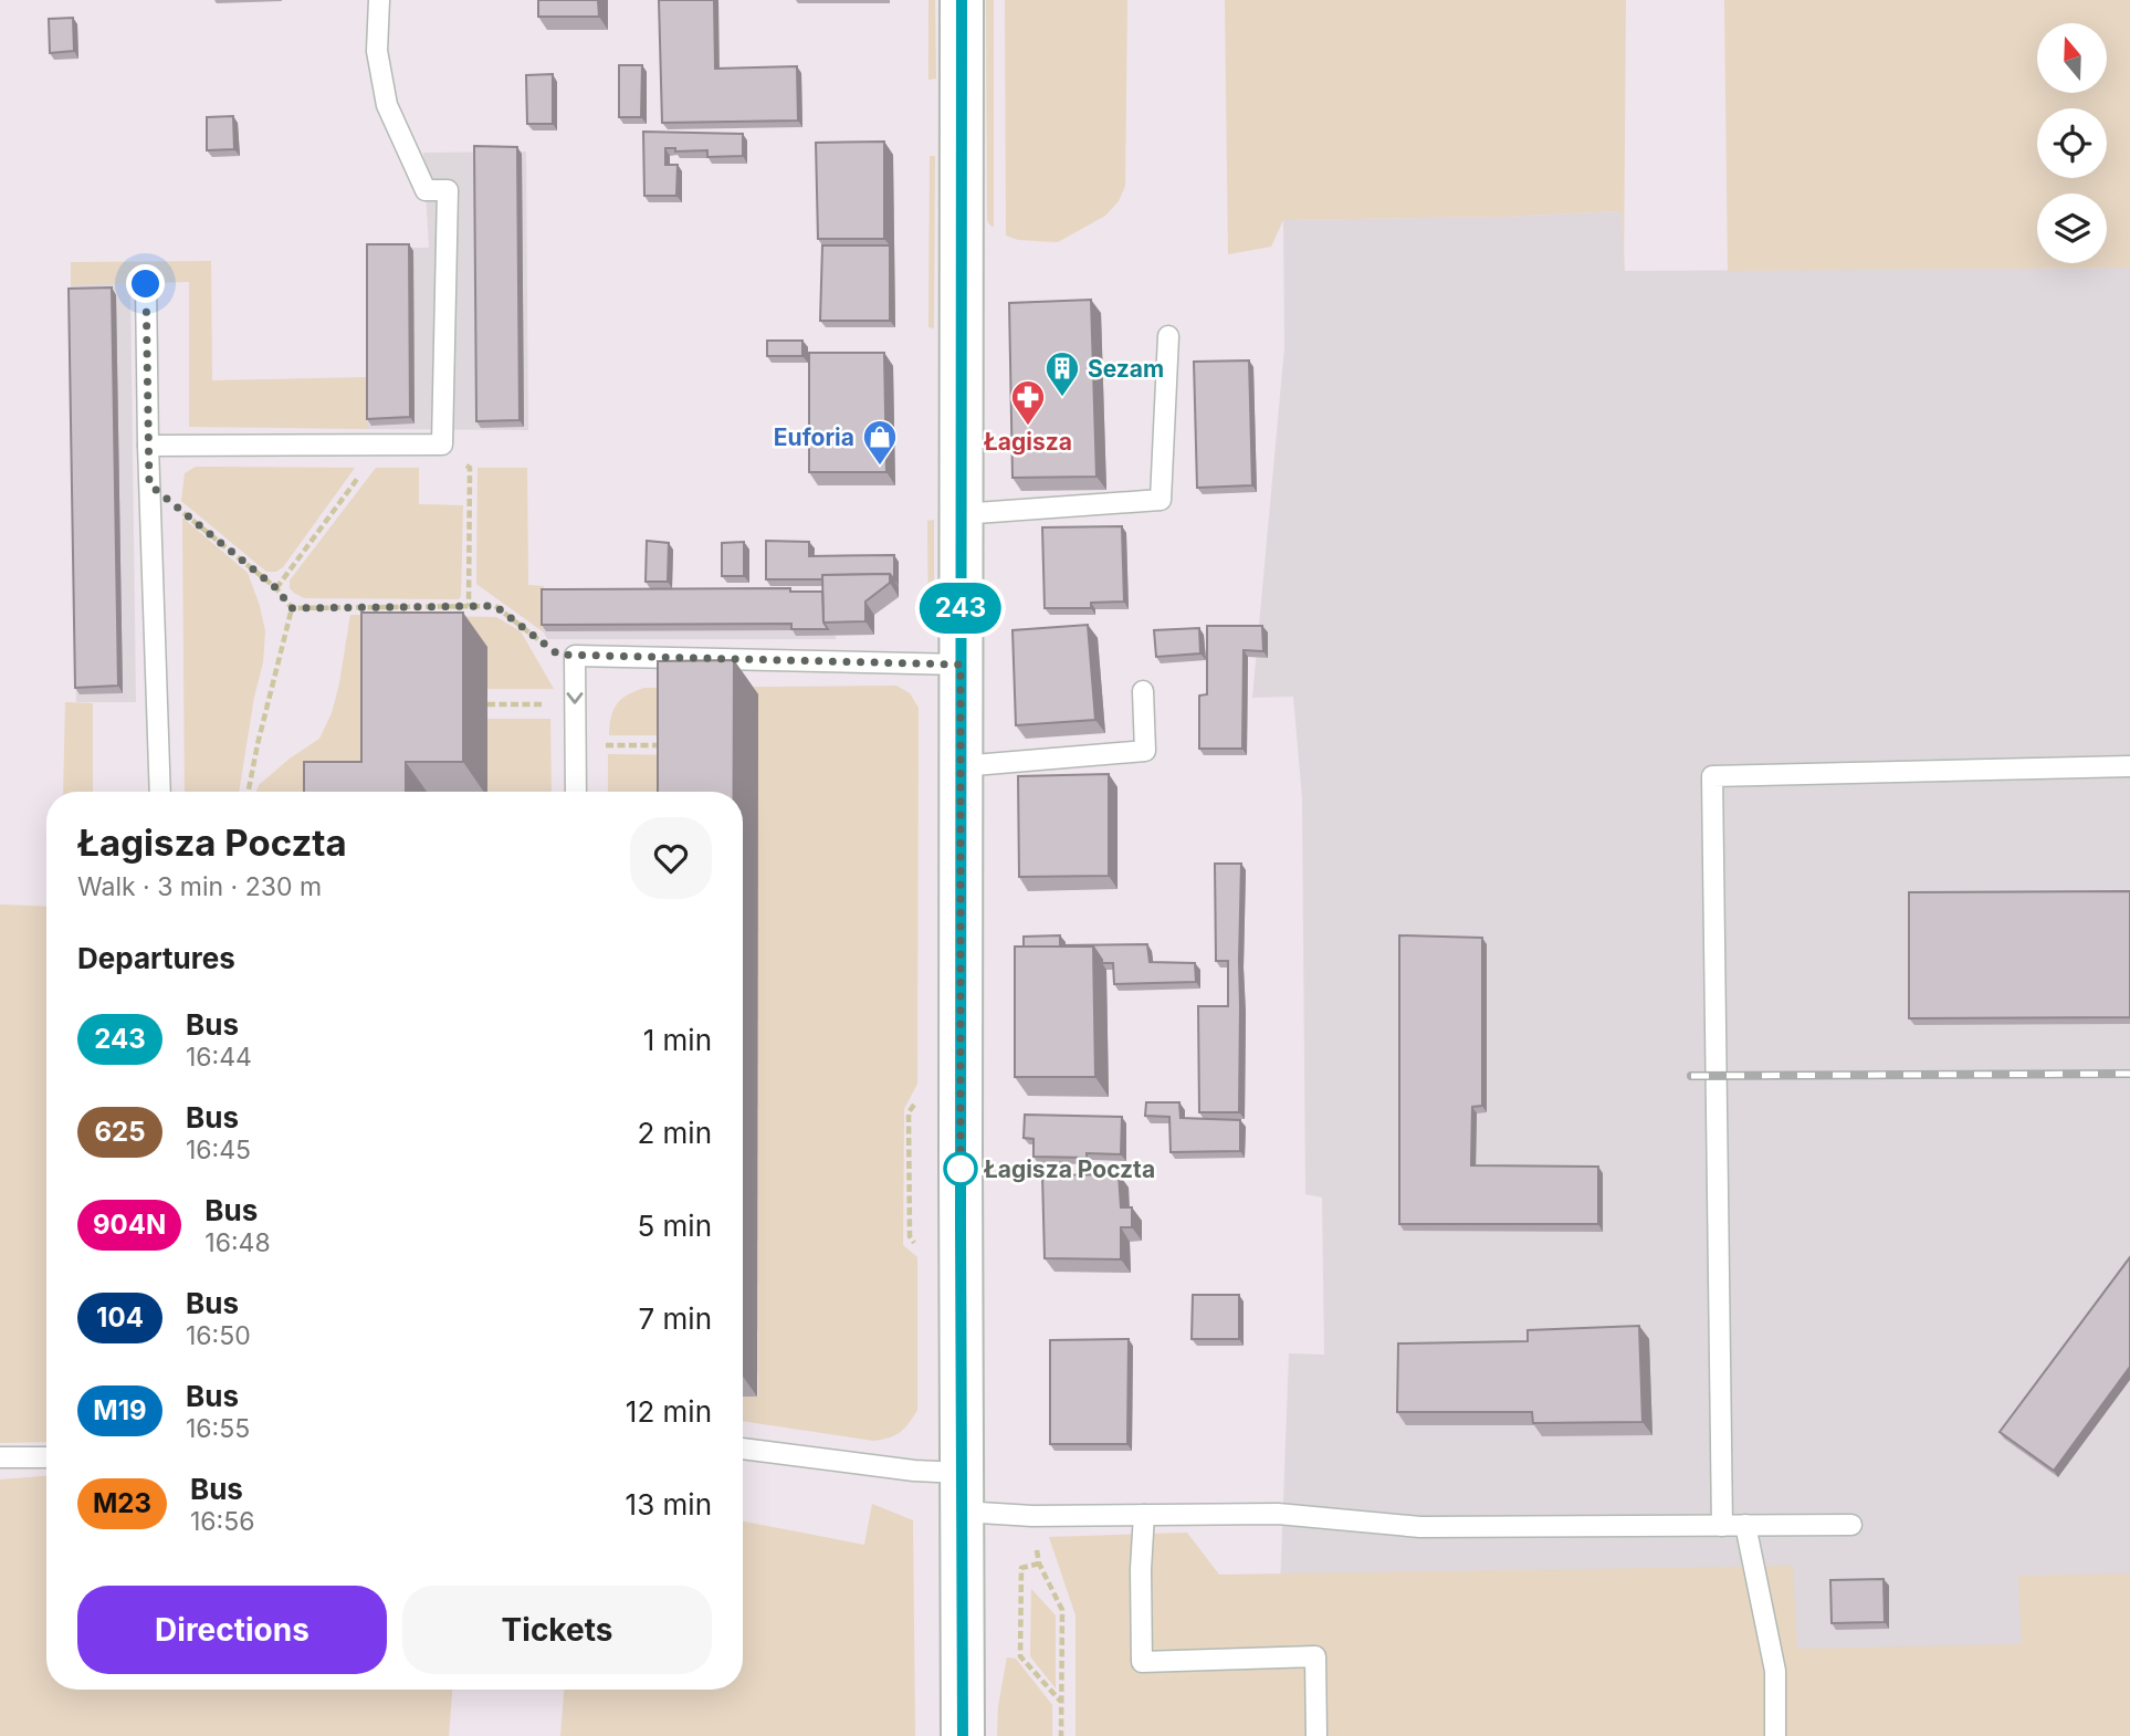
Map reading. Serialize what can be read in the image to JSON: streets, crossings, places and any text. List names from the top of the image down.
{
  "places": {
    "building": ["Sezam"],
    "pharmacy": ["Łagisza"],
    "shop": ["Euforia"],
    "other": ["Łagisza Poczta"]
  },
  "lines": ["bus line 243"],
  "north": "top",
  "page": {
    "on_map": "243",
    "heading": [
      ["Łagisza Poczta", "Walk · 3 min · 230 m"],
      "Departures"
    ],
    "list": [
      {
        "mark": "243",
        "name": "Bus",
        "note": "16:44",
        "value": "1 min"
      },
      {
        "mark": "625",
        "name": "Bus",
        "note": "16:45",
        "value": "2 min"
      },
      {
        "mark": "904N",
        "name": "Bus",
        "note": "16:48",
        "value": "5 min"
      },
      {
        "mark": "104",
        "name": "Bus",
        "note": "16:50",
        "value": "7 min"
      },
      {
        "mark": "M19",
        "name": "Bus",
        "note": "16:55",
        "value": "12 min"
      },
      {
        "mark": "M23",
        "name": "Bus",
        "note": "16:56",
        "value": "13 min"
      }
    ],
    "buttons": ["Directions", "Tickets"]
  }
}
